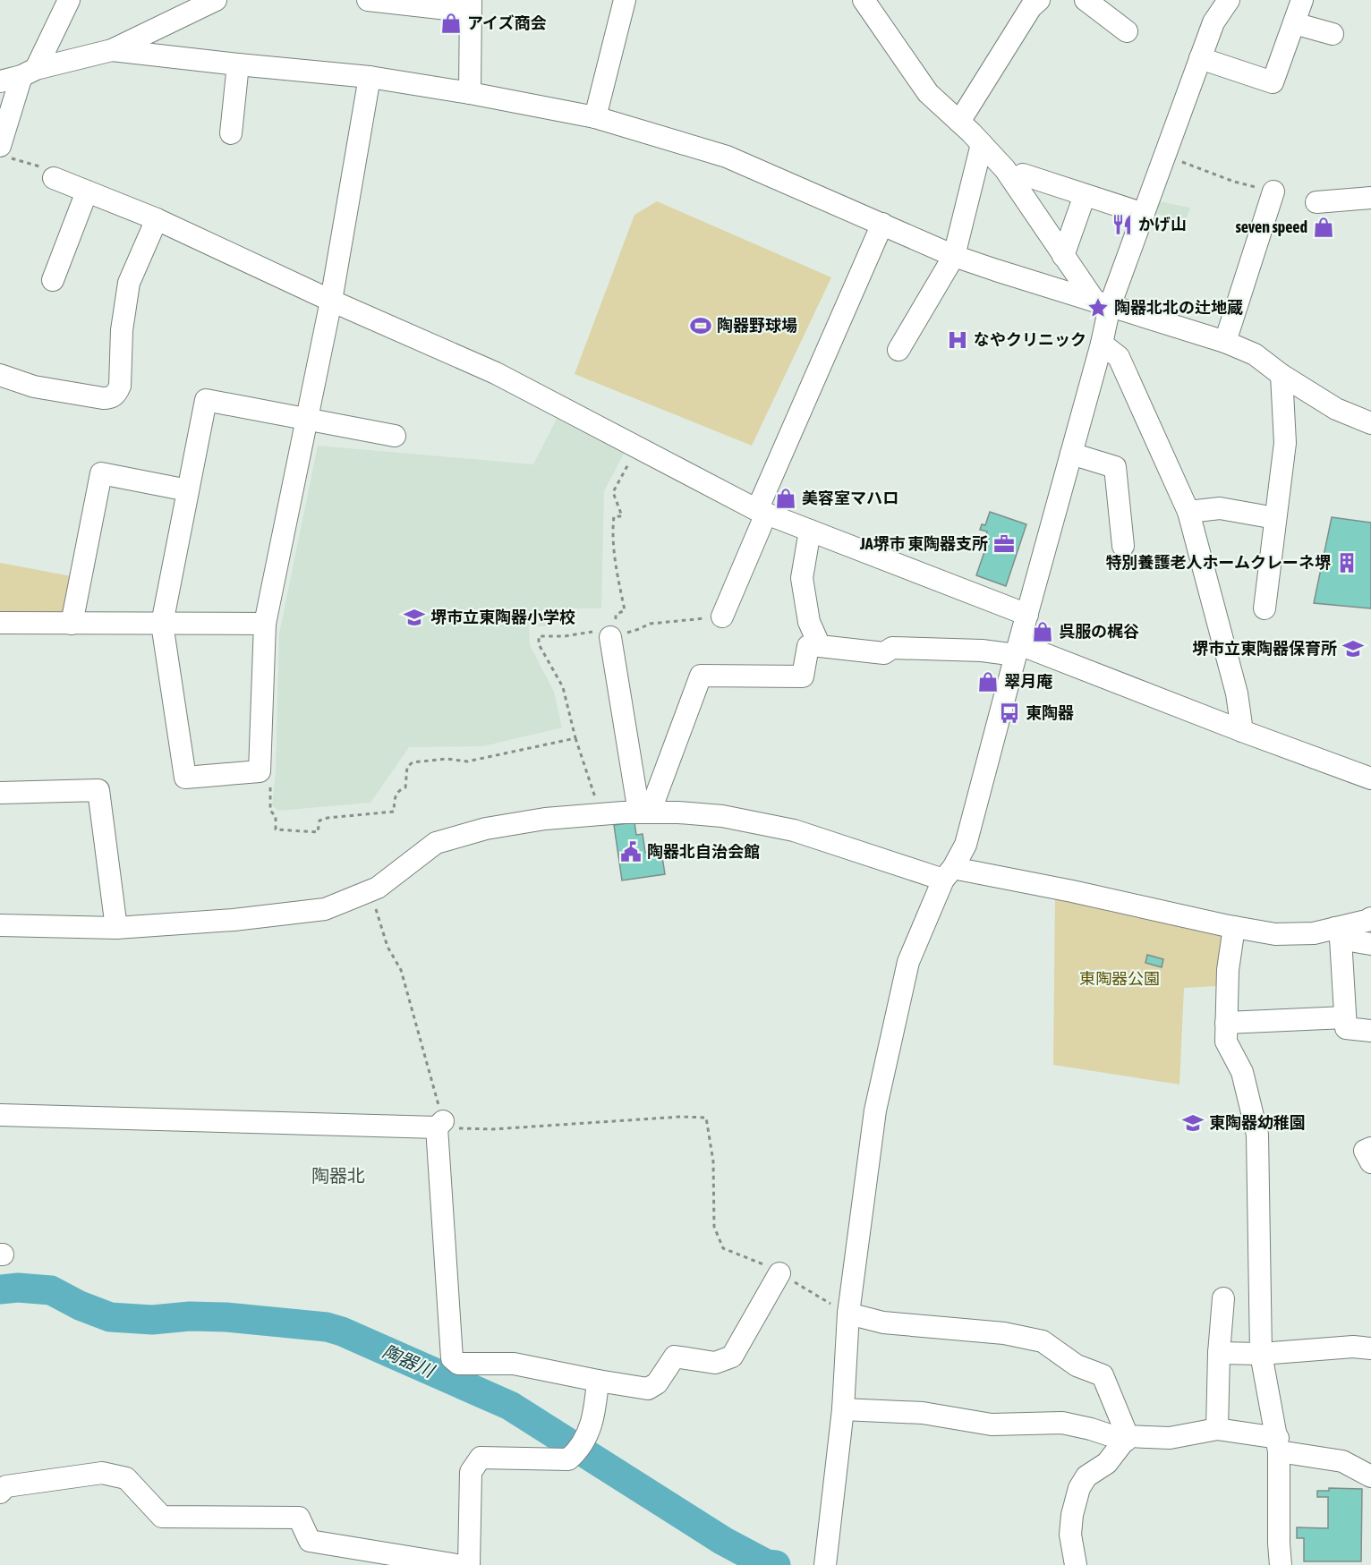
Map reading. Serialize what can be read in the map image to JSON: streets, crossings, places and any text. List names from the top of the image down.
{
  "districts": ["陶器北"],
  "water": ["陶器川"],
  "parks": ["東陶器公園"],
  "places": {
    "shop": [
      "アイズ商会",
      "seven speed",
      "美容室マハロ",
      "呉服の梶谷",
      "翠月庵"
    ],
    "restaurant": ["かげ山"],
    "place": ["陶器北北の辻地蔵"],
    "sports": ["陶器野球場"],
    "hospital": ["なやクリニック"],
    "office": ["JA堺市 東陶器支所"],
    "building": ["特別養護老人ホームクレーネ堺"],
    "school or university": ["堺市立東陶器小学校", "堺市立東陶器保育所", "東陶器幼稚園"],
    "bus stop": ["東陶器"],
    "public building": ["陶器北自治会館"]
  }
}
